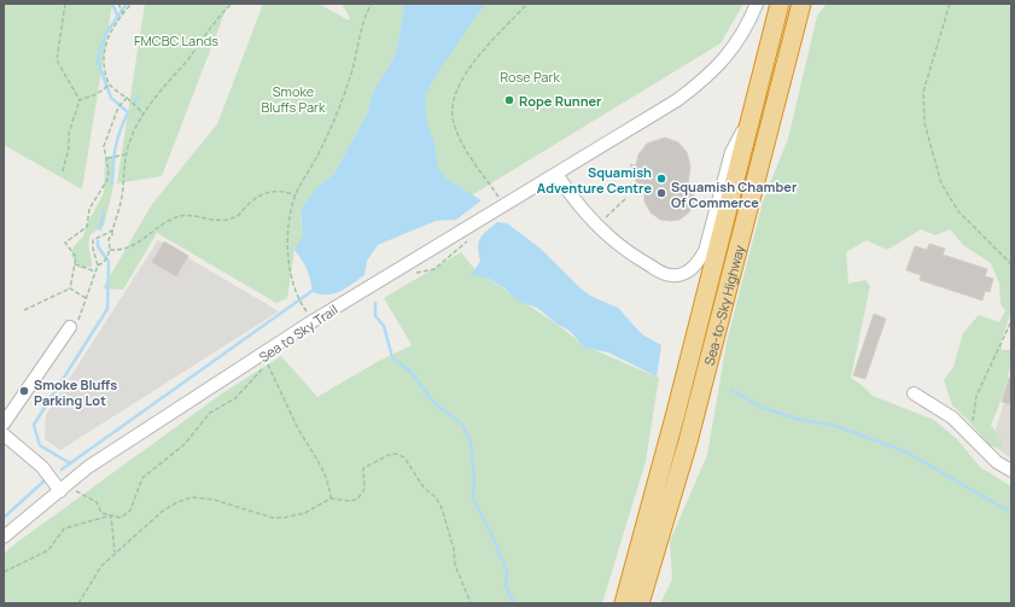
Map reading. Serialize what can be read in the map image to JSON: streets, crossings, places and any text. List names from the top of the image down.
{
  "streets": {
    "highway": ["Sea-to-Sky Highway"],
    "path": ["Sea to Sky Trail"]
  },
  "parks": ["FMCBC Lands", "Rose Park", "Smoke Bluffs Park"],
  "places": [
    "Rope Runner",
    "Squamish Adventure Centre",
    "Squamish Chamber Of Commerce",
    "Smoke Bluffs Parking Lot"
  ]
}
